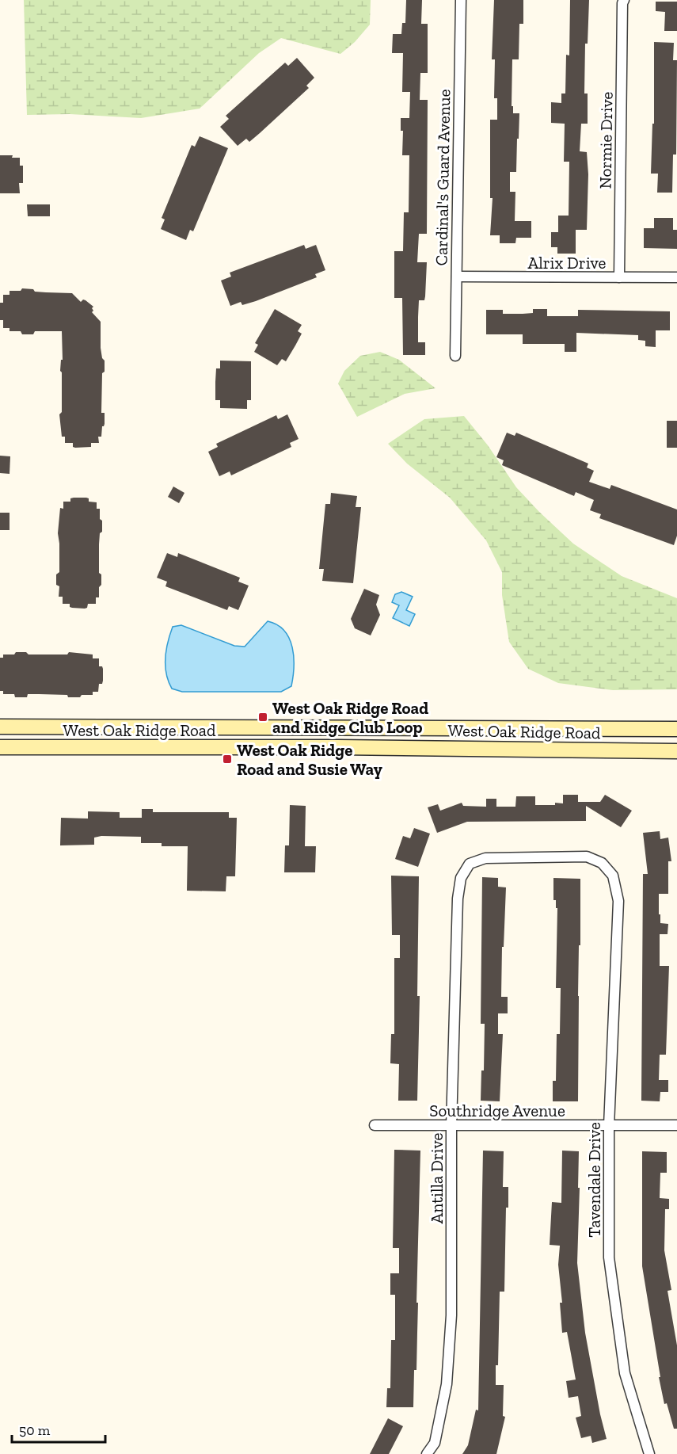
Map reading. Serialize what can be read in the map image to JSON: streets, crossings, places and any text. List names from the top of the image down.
{
  "streets": {
    "street": [
      "Normie Drive",
      "Cardinal's Guard Avenue",
      "Alrix Drive",
      "West Oak Ridge Road",
      "Southridge Avenue",
      "Antilla Drive",
      "Tavendale Drive"
    ]
  },
  "crossings": [
    ["Normie Drive", "Alrix Drive"],
    ["Cardinal's Guard Avenue", "Alrix Drive"],
    ["Southridge Avenue", "Antilla Drive"],
    ["Southridge Avenue", "Tavendale Drive"],
    ["Antilla Drive", "Tavendale Drive"]
  ],
  "places": {
    "transit": ["West Oak Ridge Road and Ridge Club Loop", "West Oak Ridge Road and Susie Way"]
  },
  "scale_bar": "50 m"
}
